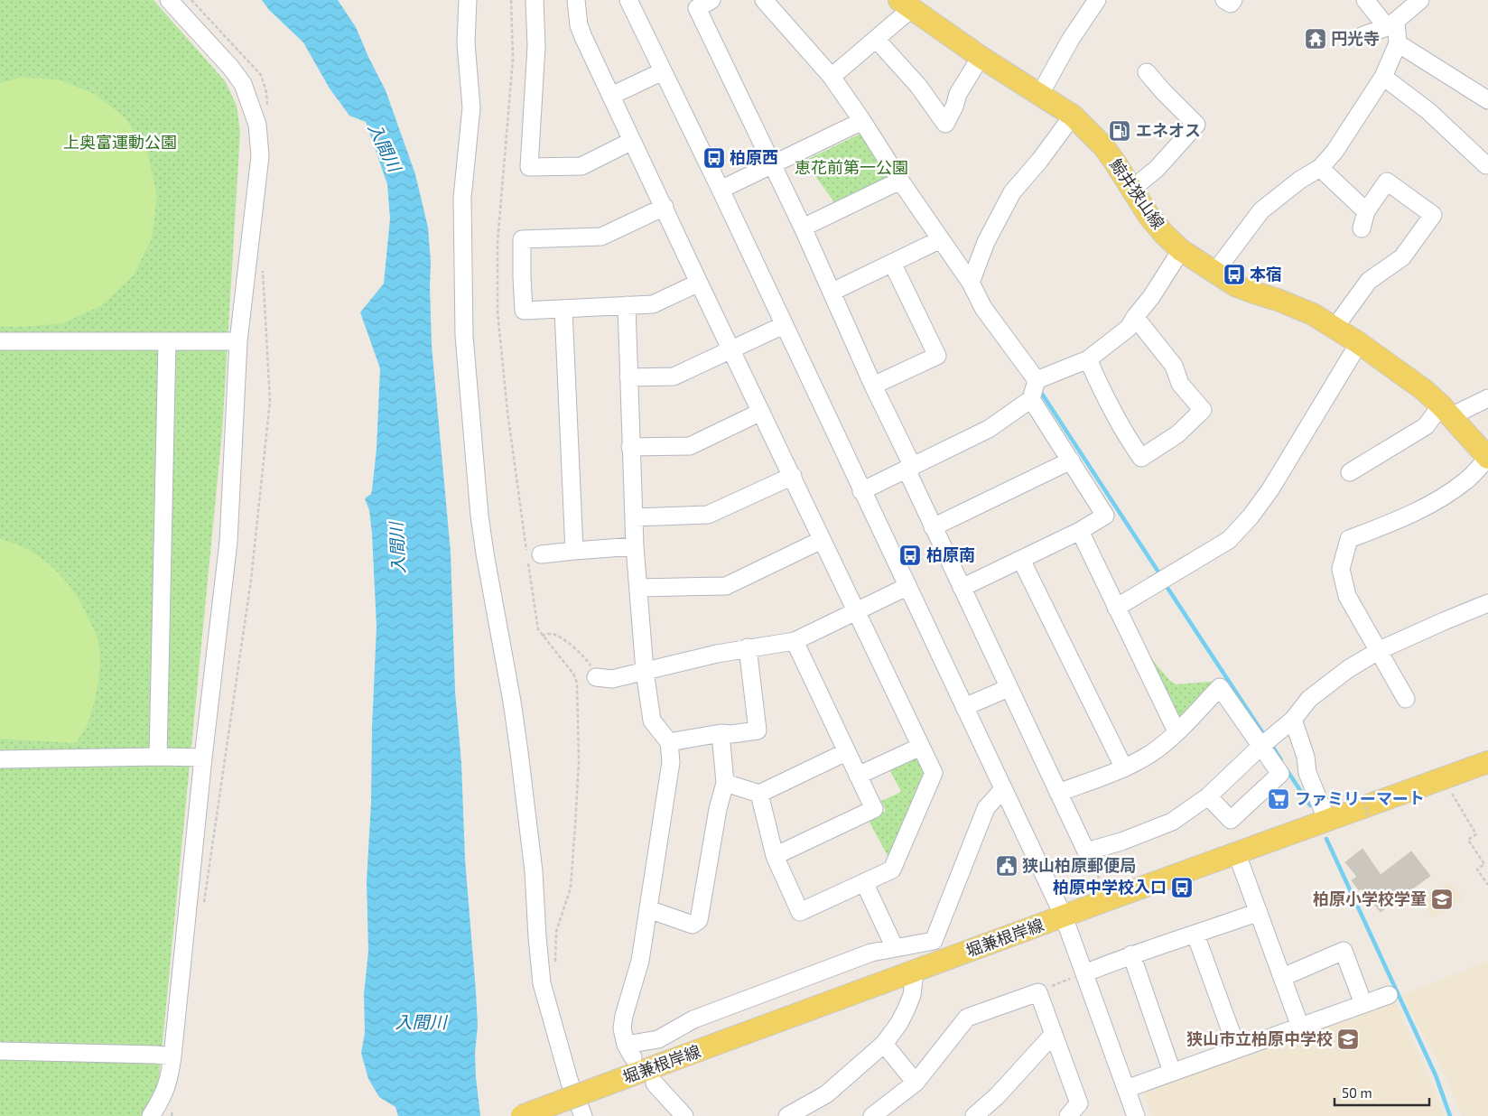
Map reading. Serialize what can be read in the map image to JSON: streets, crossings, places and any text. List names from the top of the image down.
{
  "streets": {
    "main road": ["鯨井狭山線", "堀兼根岸線"]
  },
  "water": ["入間川"],
  "parks": ["上奥富運動公園", "恵花前第一公園"],
  "places": {
    "temple": ["円光寺"],
    "fuel station": ["エネオス"],
    "bus stop": [
      "柏原西",
      "本宿",
      "柏原南",
      "柏原中学校入口"
    ],
    "supermarket": ["ファミリーマート"],
    "public building": ["狭山柏原郵便局"],
    "school or university": ["柏原小学校学童", "狭山市立柏原中学校"]
  },
  "scale_bar": "50 m"
}
